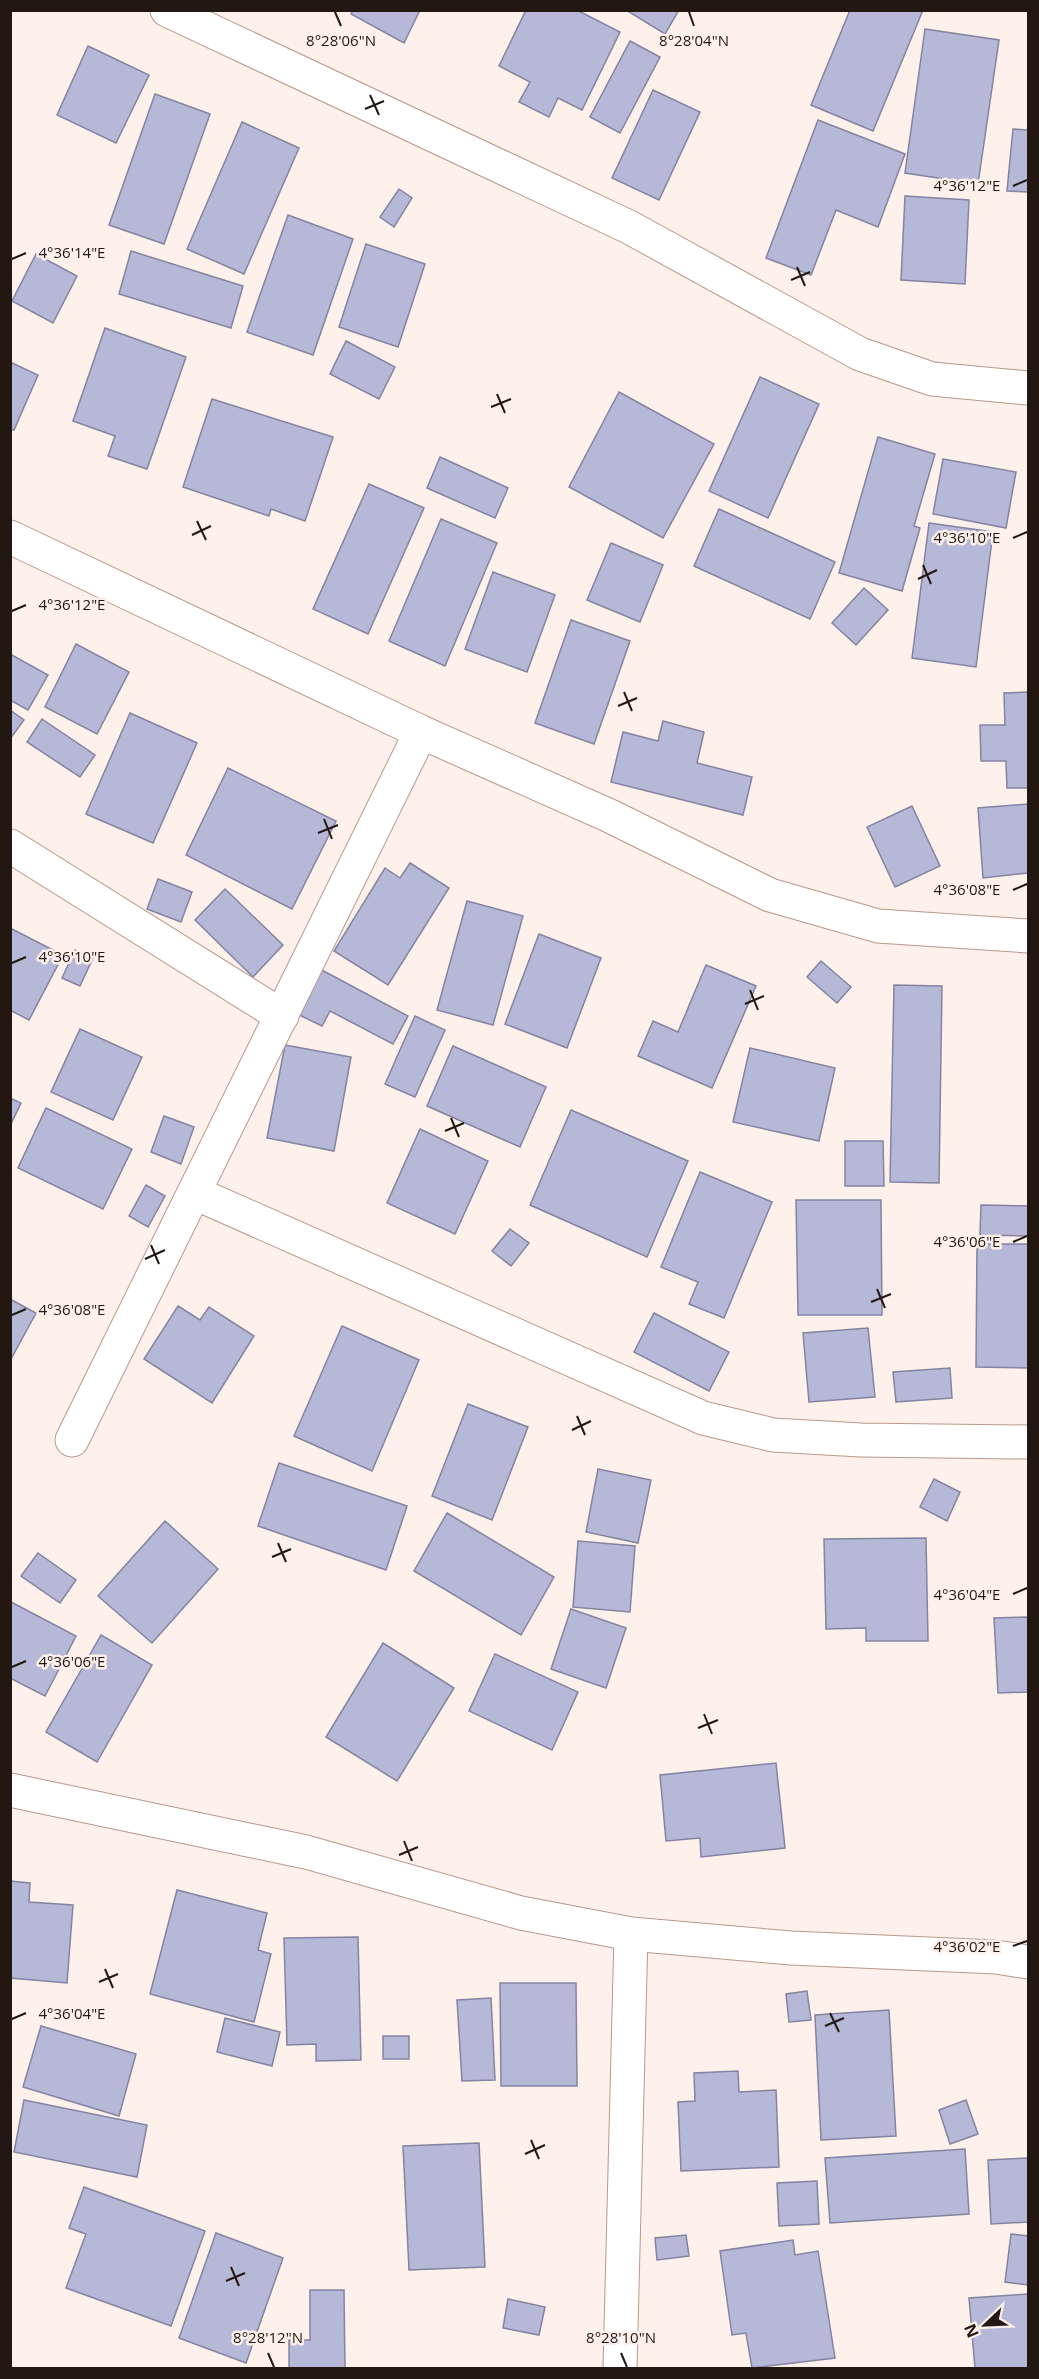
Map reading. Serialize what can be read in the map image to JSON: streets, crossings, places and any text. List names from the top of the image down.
{
  "north": "bottom left",
  "coordinates": [
    "8°28'06\"N",
    "8°28'04\"N",
    "4°36'12\"E",
    "4°36'14\"E",
    "4°36'10\"E",
    "4°36'08\"E",
    "4°36'06\"E",
    "4°36'04\"E",
    "4°36'02\"E",
    "8°28'12\"N",
    "8°28'10\"N"
  ]
}
